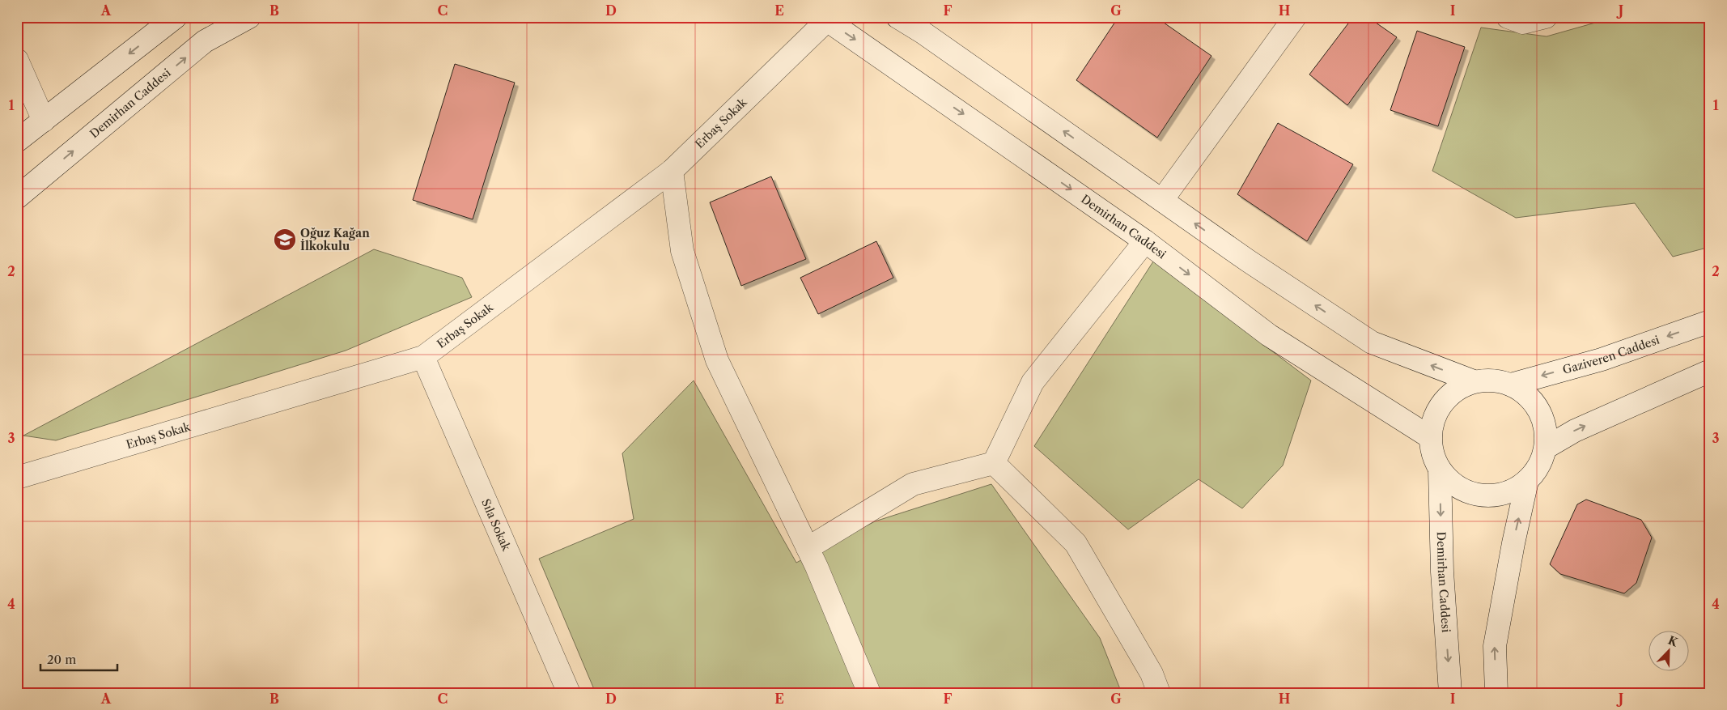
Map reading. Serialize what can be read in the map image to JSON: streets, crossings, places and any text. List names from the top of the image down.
{
  "streets": {
    "main road": [
      "Demirhan Caddesi",
      "Erbaş Sokak",
      "Gaziveren Caddesi",
      "Sıla Sokak"
    ]
  },
  "crossings": [
    ["Demirhan Caddesi", "Erbaş Sokak"],
    ["Demirhan Caddesi", "Gaziveren Caddesi"],
    ["Erbaş Sokak", "Sıla Sokak"]
  ],
  "places": {
    "school or university": ["Oğuz Kağan İlkokulu"]
  },
  "scale_bar": "20 m",
  "north": "top right",
  "grid": {
    "columns": [
      "A",
      "B",
      "C",
      "D",
      "E",
      "F",
      "G",
      "H",
      "I",
      "J"
    ],
    "rows": [
      "1",
      "2",
      "3",
      "4"
    ]
  }
}
